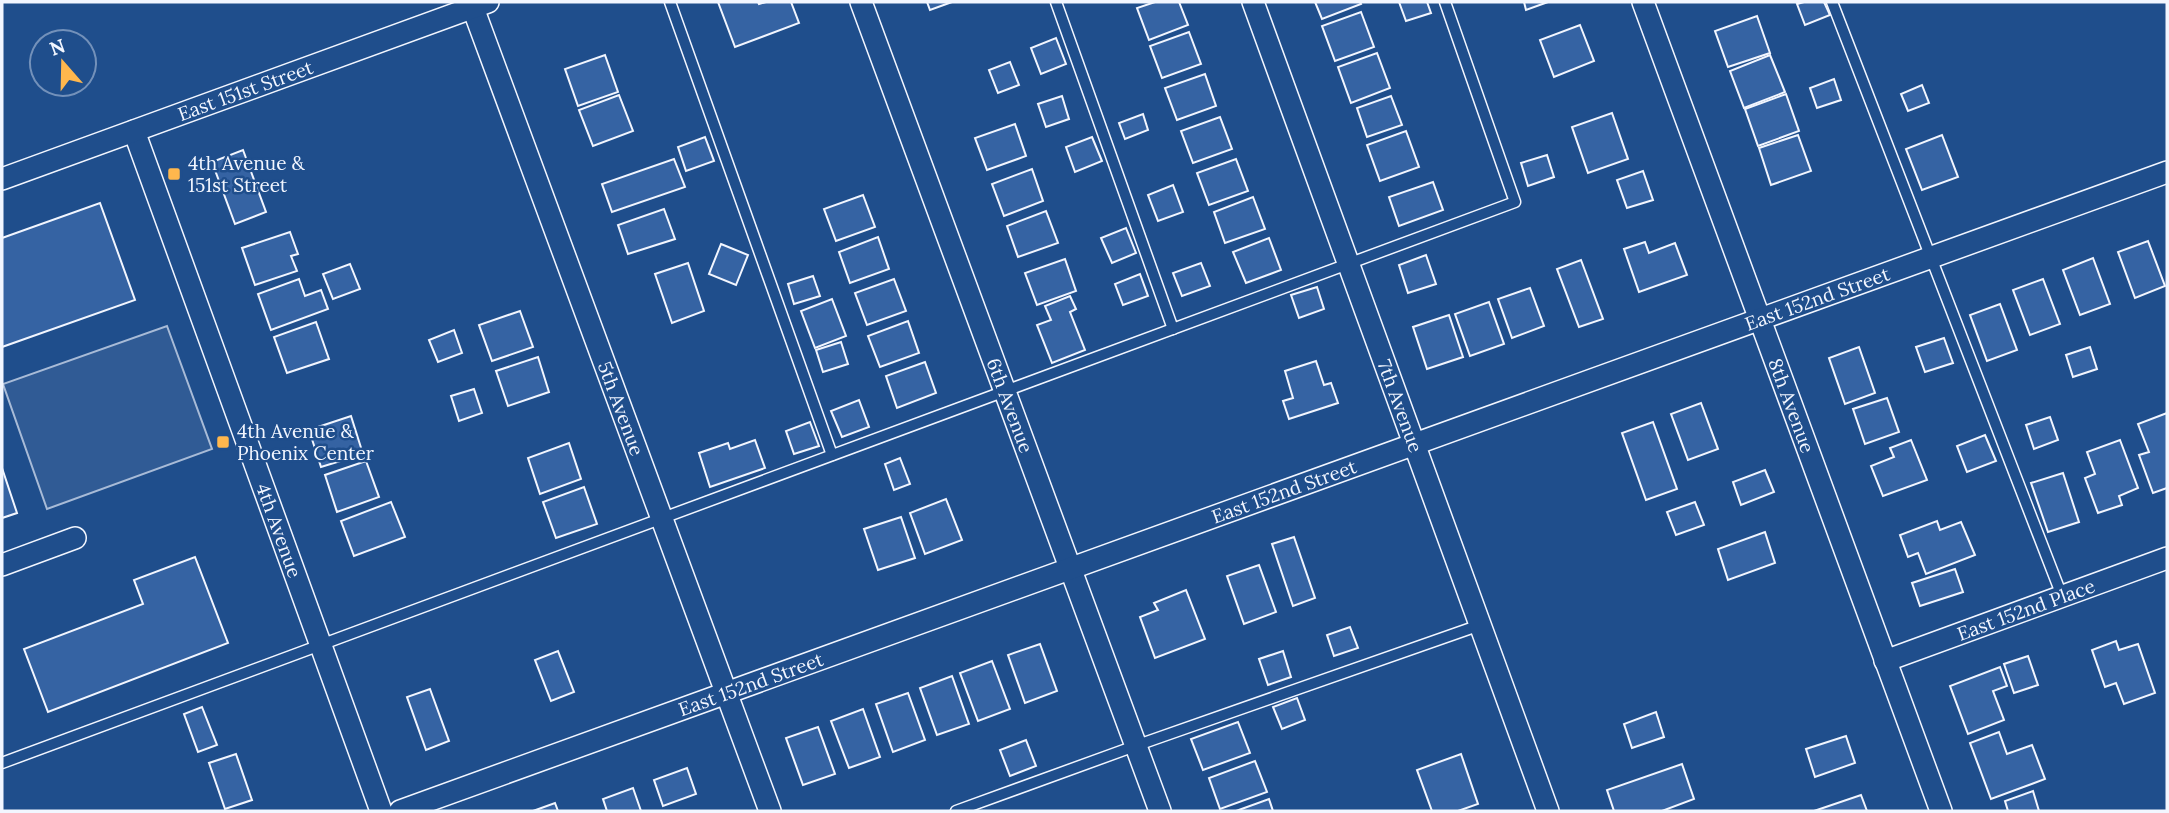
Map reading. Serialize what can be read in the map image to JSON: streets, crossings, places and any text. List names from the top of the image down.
{
  "streets": {
    "street": [
      "East 151st Street",
      "East 152nd Street",
      "6th Avenue",
      "7th Avenue",
      "8th Avenue",
      "5th Avenue",
      "4th Avenue",
      "East 152nd Place"
    ]
  },
  "crossings": [
    ["East 151st Street", "5th Avenue"],
    ["East 151st Street", "4th Avenue"],
    ["East 152nd Street", "6th Avenue"],
    ["East 152nd Street", "7th Avenue"],
    ["East 152nd Street", "8th Avenue"],
    ["East 152nd Street", "5th Avenue"],
    ["8th Avenue", "East 152nd Place"]
  ],
  "places": {
    "transit": ["4th Avenue & 151st Street", "4th Avenue & Phoenix Center"]
  },
  "north": "top"
}
